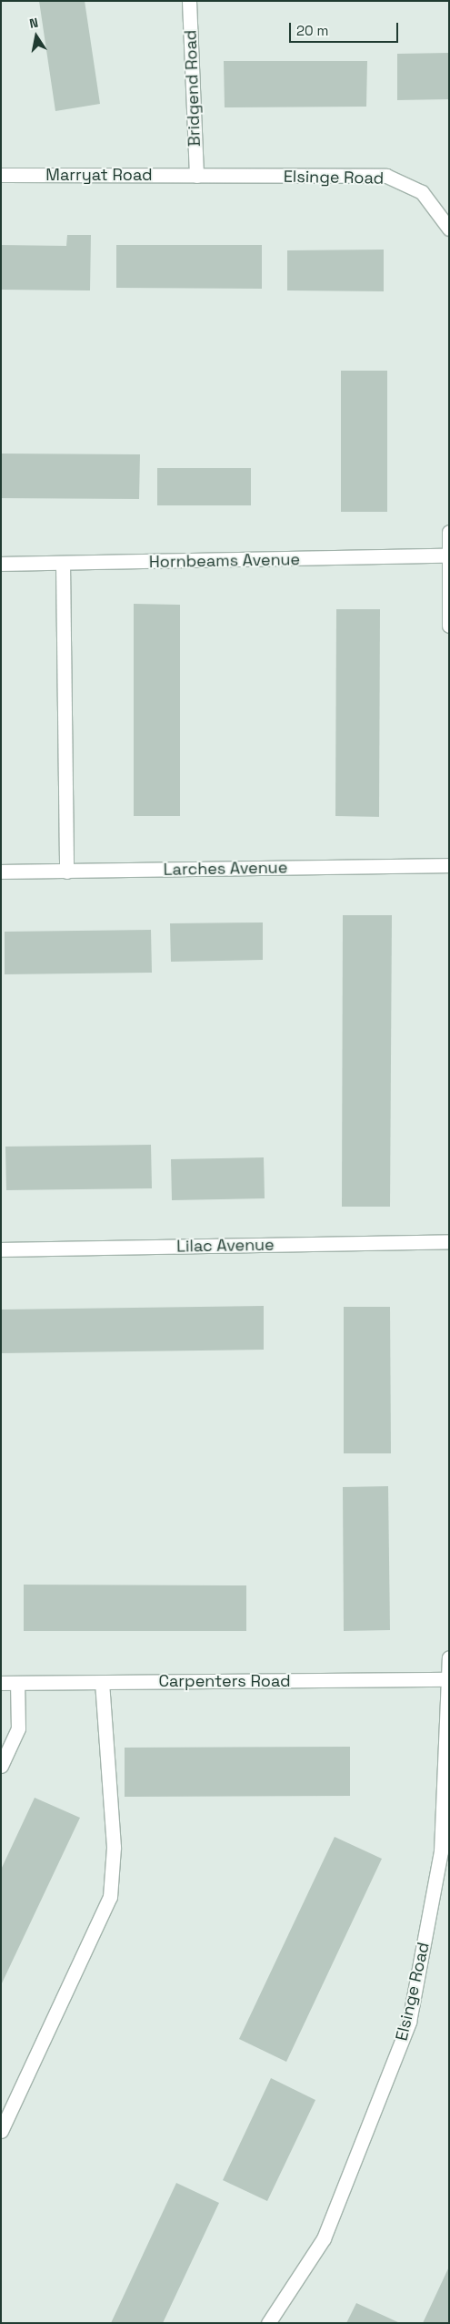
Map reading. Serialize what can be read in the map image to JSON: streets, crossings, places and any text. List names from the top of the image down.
{
  "streets": {
    "street": [
      "Bridgend Road",
      "Marryat Road",
      "Elsinge Road",
      "Hornbeams Avenue",
      "Larches Avenue",
      "Lilac Avenue",
      "Carpenters Road"
    ]
  },
  "crossings": [
    ["Bridgend Road", "Marryat Road"],
    ["Bridgend Road", "Elsinge Road"],
    ["Marryat Road", "Elsinge Road"],
    ["Elsinge Road", "Carpenters Road"]
  ],
  "scale_bar": "20 m",
  "north": "top"
}
